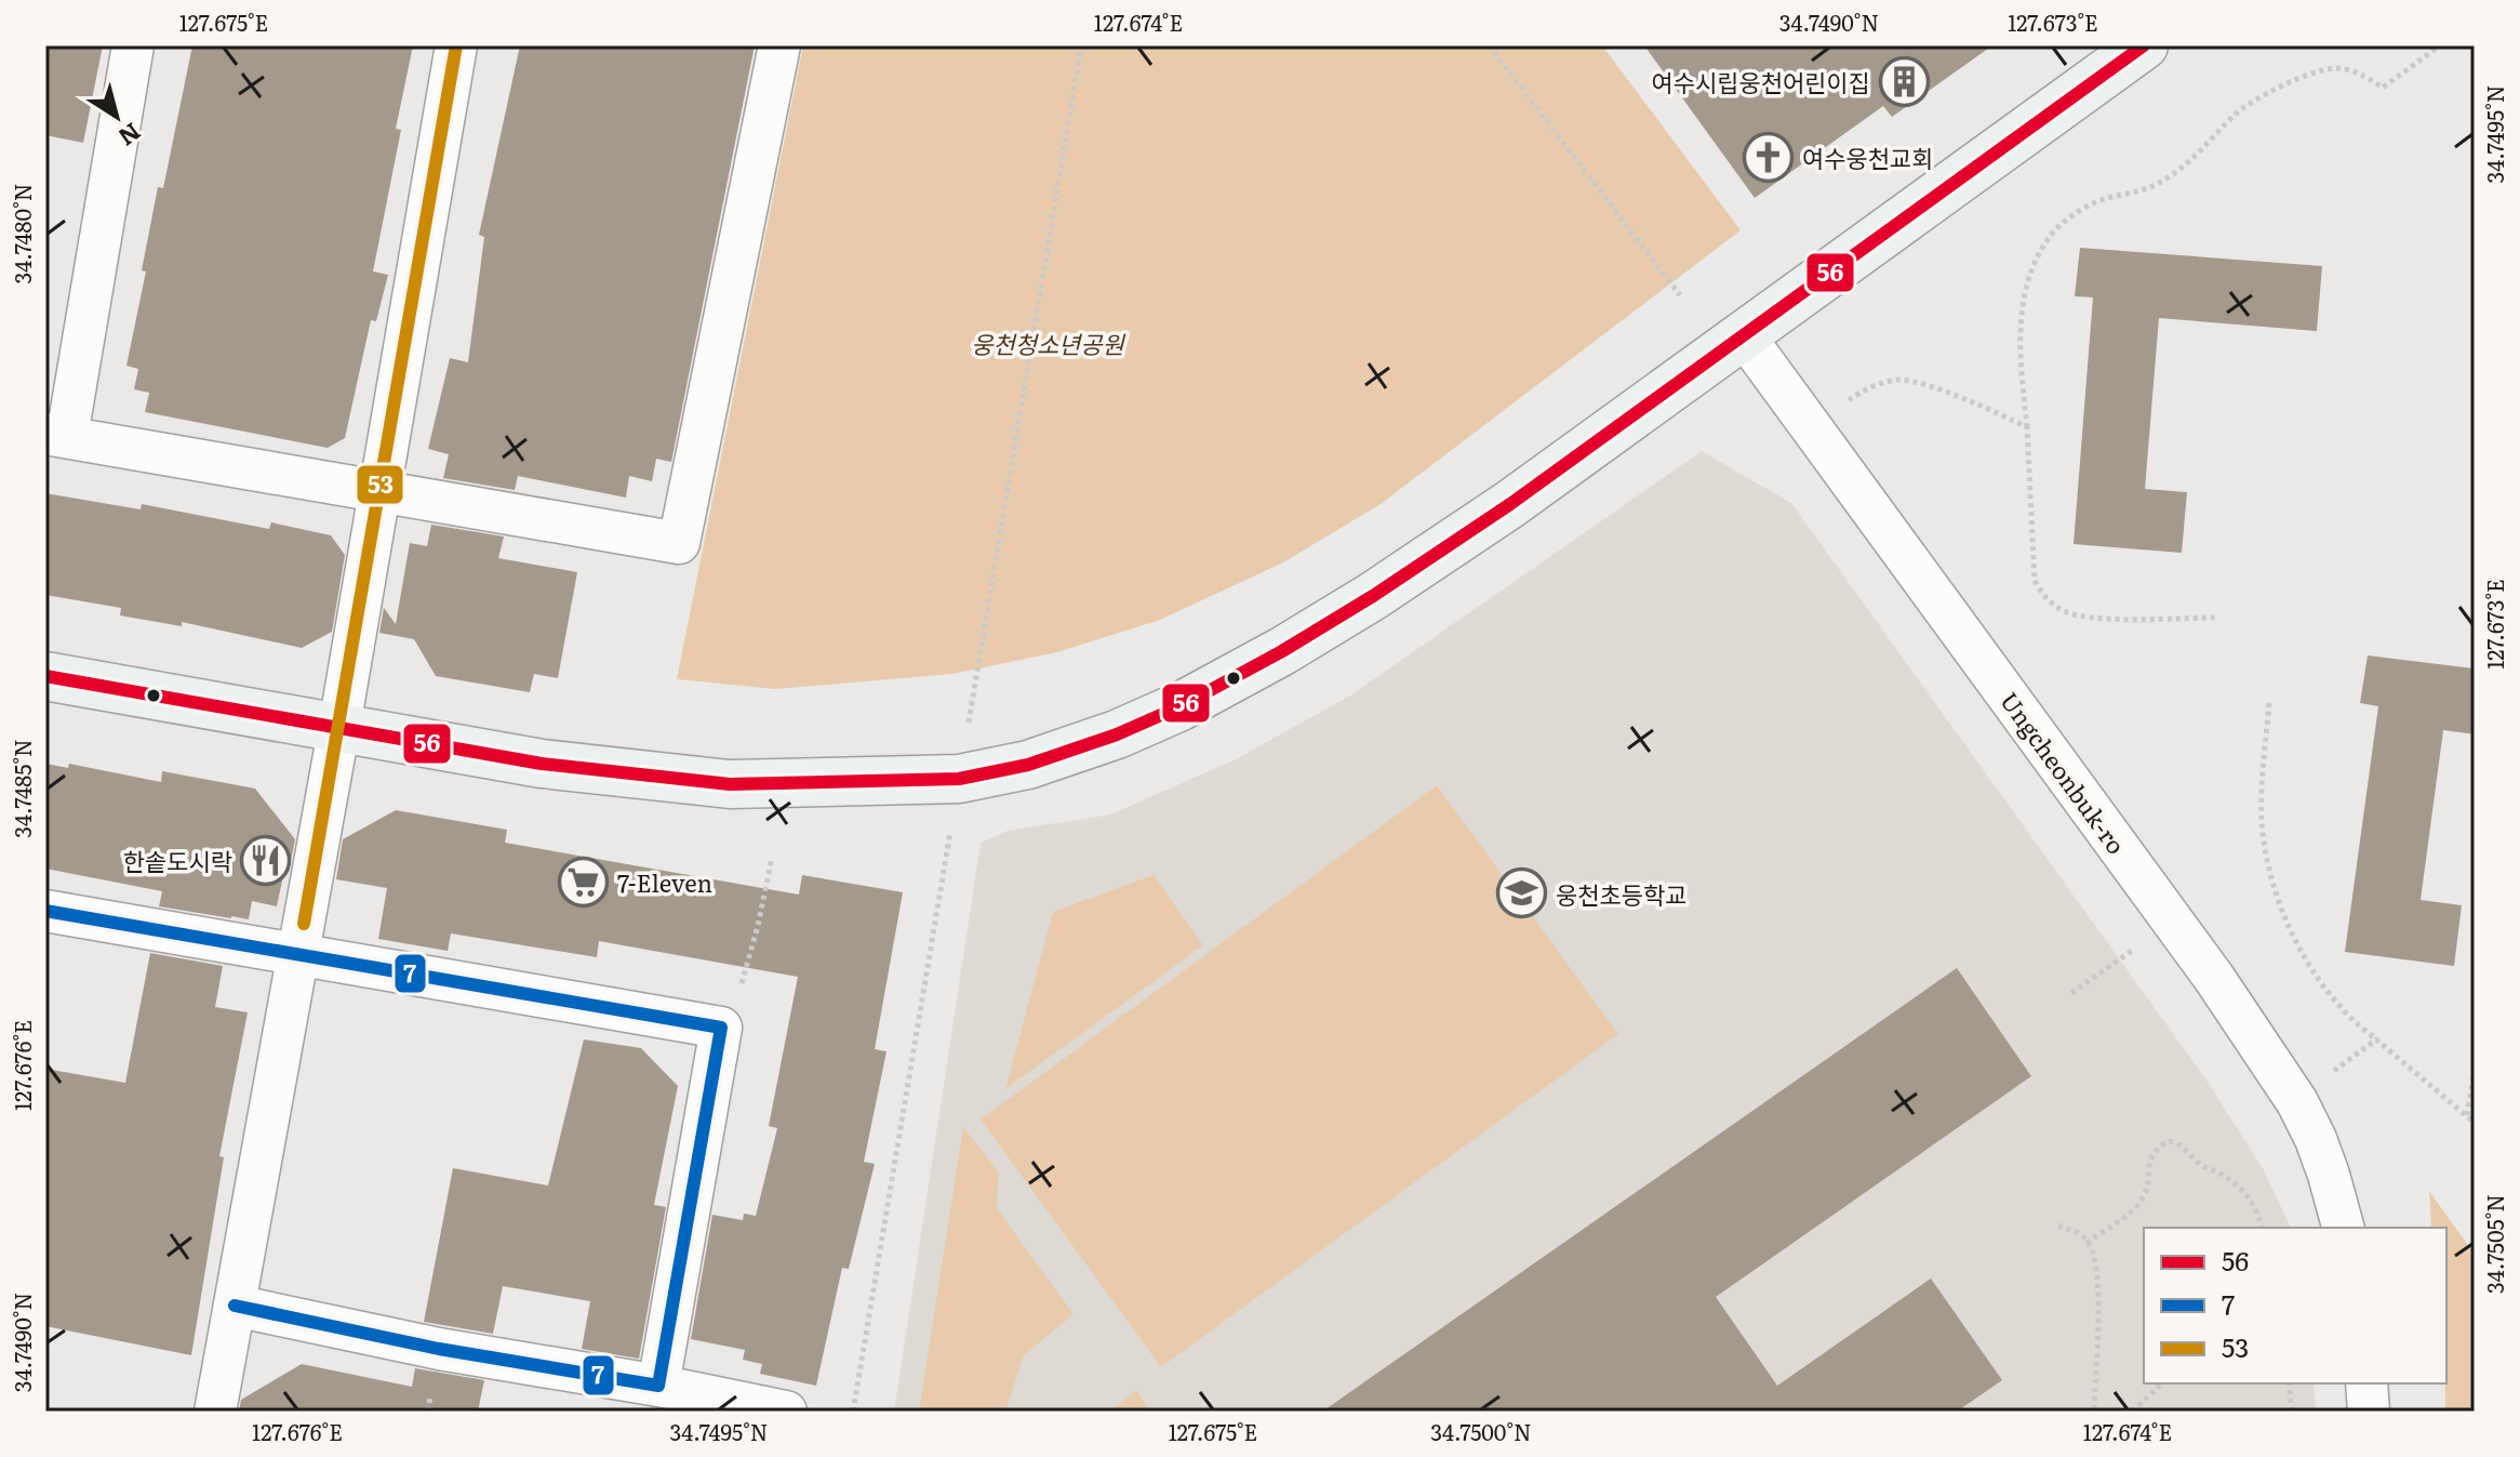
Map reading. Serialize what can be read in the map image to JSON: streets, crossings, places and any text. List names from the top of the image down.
{
  "streets": {
    "street": ["Ungcheonbuk-ro"]
  },
  "parks": ["웅천청소년공원"],
  "places": {
    "building": ["여수시립웅천어린이집"],
    "church": ["여수웅천교회"],
    "restaurant": ["한솥도시락"],
    "supermarket": ["7-Eleven"],
    "school or university": ["웅천초등학교"]
  },
  "lines": ["transit line 56", "transit line 53", "transit line 7"],
  "legend": ["56", "7", "53"],
  "north": "bottom right",
  "coordinates": [
    "127.675°E",
    "127.674°E",
    "34.7490°N",
    "127.673°E",
    "34.7495°N",
    "34.7480°N",
    "34.7485°N",
    "127.676°E",
    "34.7505°N",
    "34.7500°N"
  ]
}
